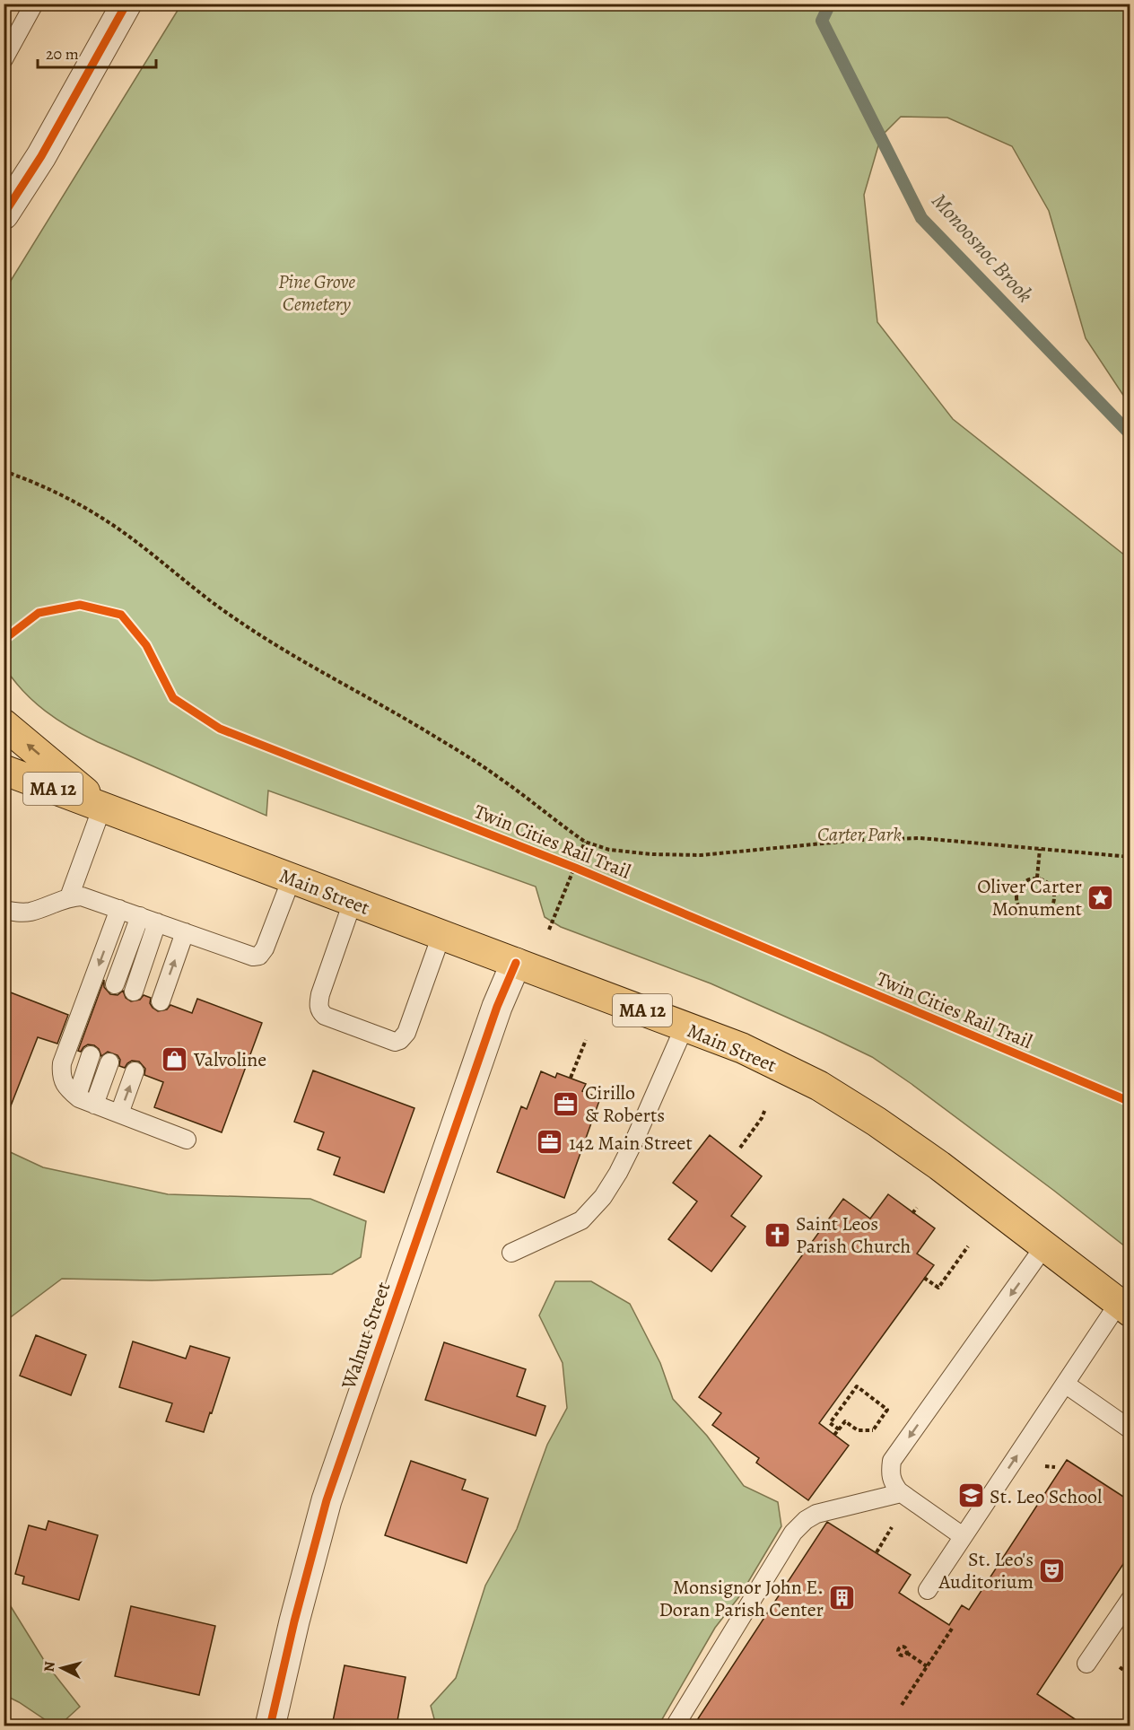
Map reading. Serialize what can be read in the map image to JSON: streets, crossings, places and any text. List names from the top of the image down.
{
  "streets": {
    "main road": ["MA 12", "Main Street"],
    "street": ["Walnut Street"],
    "cycle path": ["Twin Cities Rail Trail"]
  },
  "crossings": [
    ["MA 12", "Main Street"],
    ["Main Street", "Walnut Street"]
  ],
  "water": ["Monoosnoc Brook"],
  "parks": ["Pine Grove Cemetery", "Carter Park"],
  "places": {
    "place": ["Oliver Carter Monument"],
    "shop": ["Valvoline"],
    "office": ["Cirillo & Roberts", "142 Main Street"],
    "church": ["Saint Leos Parish Church"],
    "school or university": ["St. Leo School"],
    "theatre": ["St. Leo's Auditorium"],
    "building": ["Monsignor John E. Doran Parish Center"]
  },
  "scale_bar": "20 m",
  "north": "left"
}
